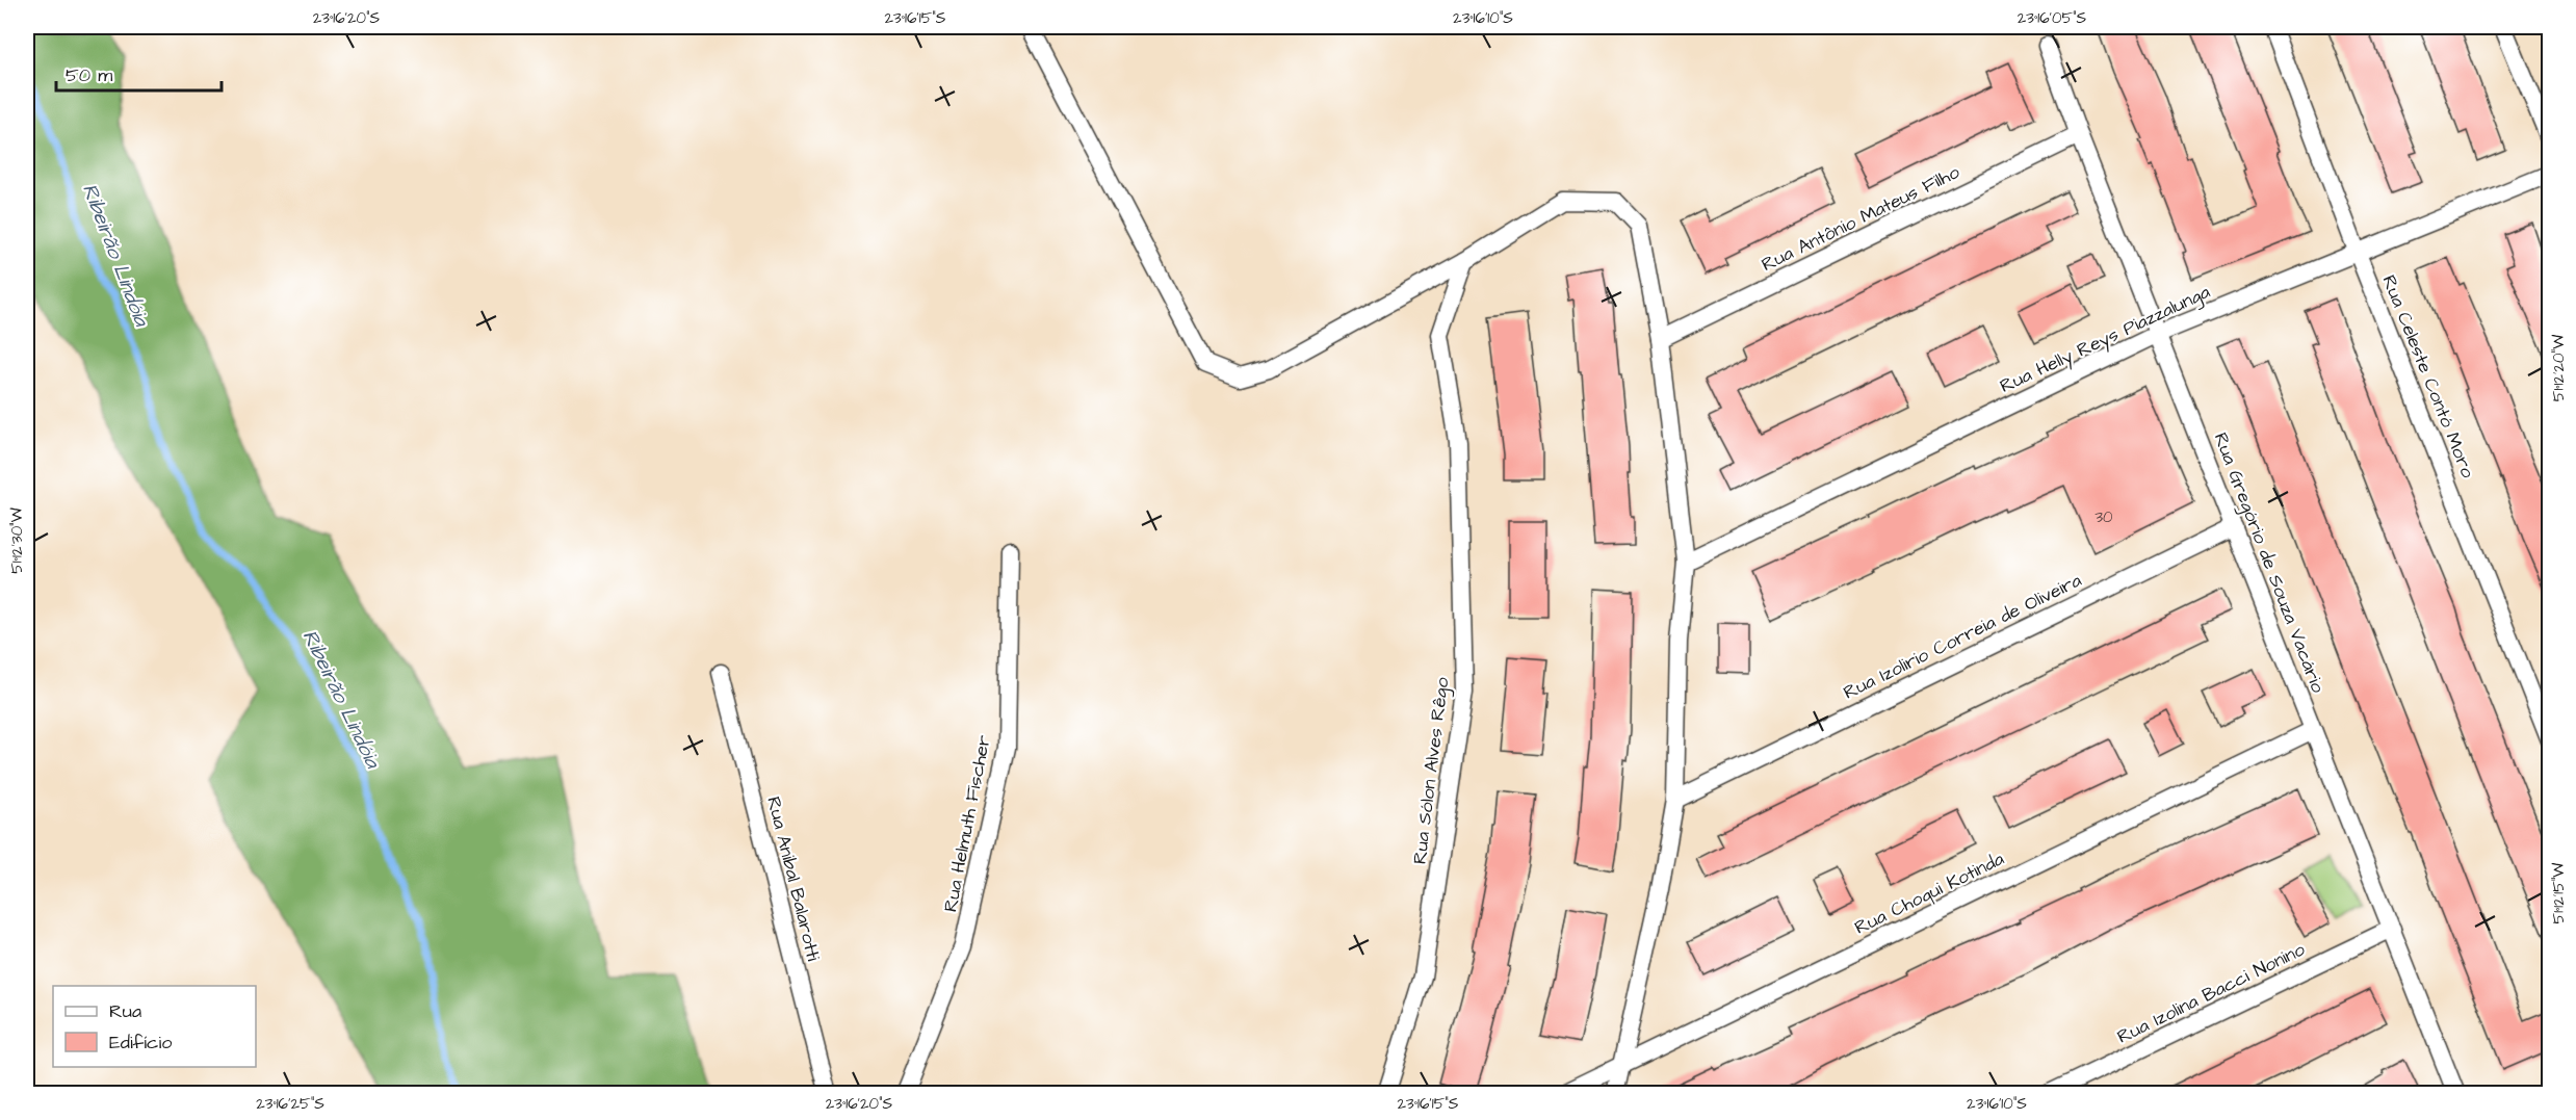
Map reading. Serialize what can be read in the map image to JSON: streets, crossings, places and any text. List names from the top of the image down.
{
  "streets": {
    "street": [
      "Rua Antônio Mateus Filho",
      "Rua Helly Reys Piazzalunga",
      "Rua Celeste Contó Moro",
      "Rua Gregório de Souza Vacário",
      "Rua Izolirio Correia de Oliveira",
      "Rua Sólon Alves Rêgo",
      "Rua Helmuth Fischer",
      "Rua Anibal Balarotti",
      "Rua Choqui Kotinda",
      "Rua Izolina Bacci Nonino"
    ]
  },
  "crossings": [
    ["Rua Antônio Mateus Filho", "Rua Gregório de Souza Vacário"],
    ["Rua Helly Reys Piazzalunga", "Rua Celeste Contó Moro"],
    ["Rua Helly Reys Piazzalunga", "Rua Gregório de Souza Vacário"],
    ["Rua Gregório de Souza Vacário", "Rua Izolirio Correia de Oliveira"],
    ["Rua Gregório de Souza Vacário", "Rua Choqui Kotinda"],
    ["Rua Gregório de Souza Vacário", "Rua Izolina Bacci Nonino"]
  ],
  "water": ["Ribeirão Lindóia"],
  "house_numbers": ["30"],
  "legend": ["Rua", "Edifício"],
  "scale_bar": "50 m",
  "coordinates": [
    "23°16'20\"S",
    "23°16'15\"S",
    "23°16'10\"S",
    "23°16'05\"S",
    "51°12'20\"W",
    "51°12'30\"W",
    "51°12'15\"W",
    "23°16'25\"S"
  ]
}
